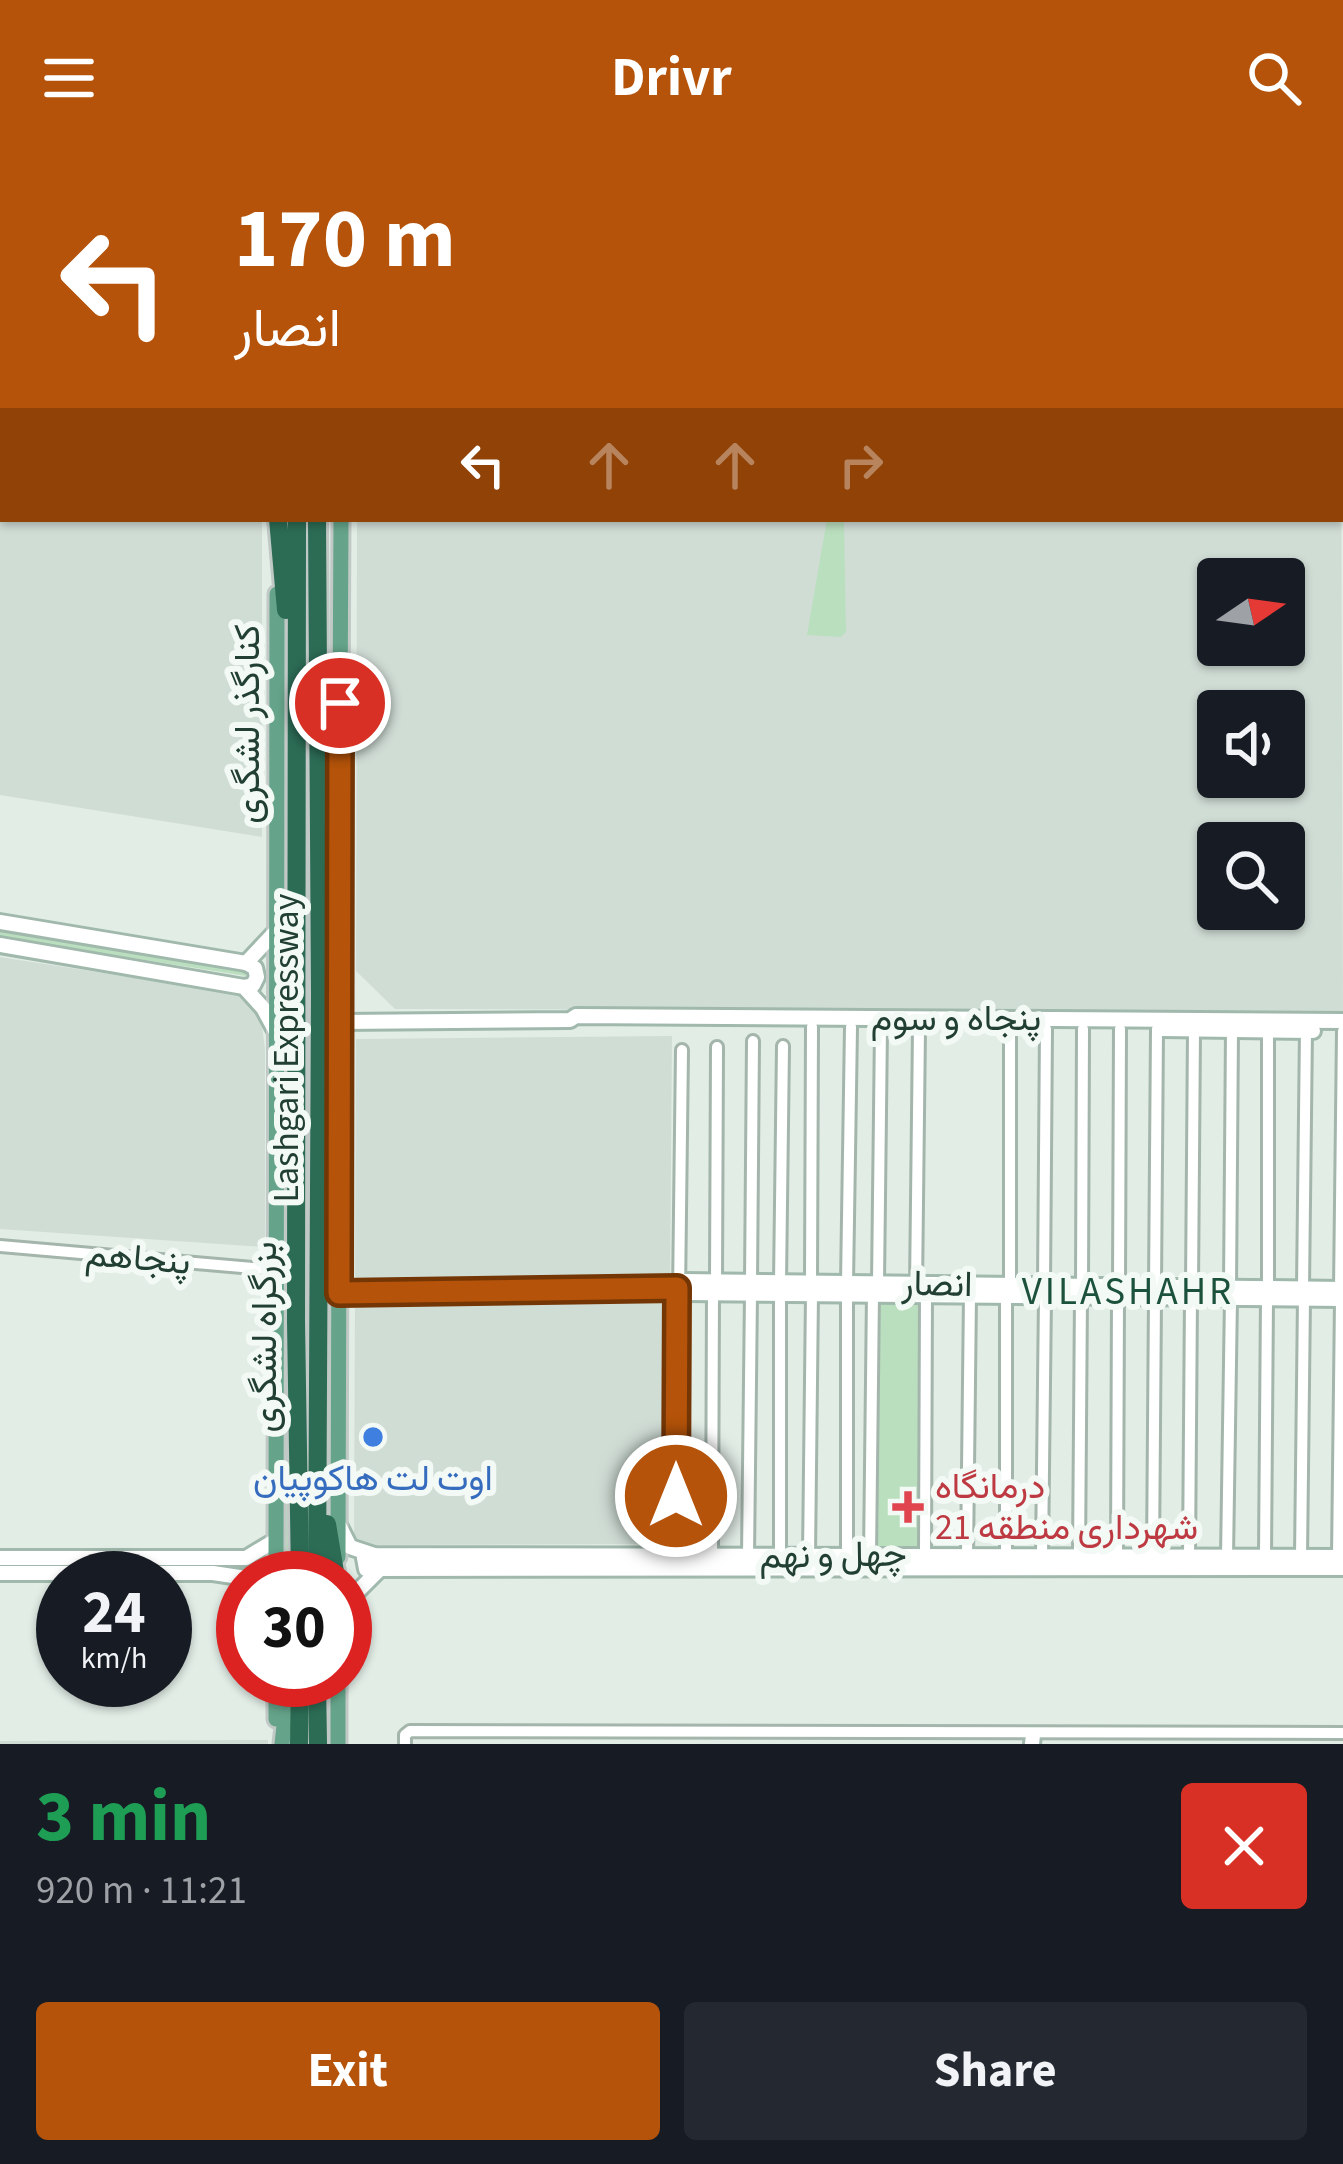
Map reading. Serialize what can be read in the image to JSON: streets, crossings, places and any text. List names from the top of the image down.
{
  "streets": {
    "highway": ["Lashgari Expressway", "بزرگراه لشگری"],
    "main road": ["کنارگذر لشگری"],
    "street": [
      "پنجاه و سوم",
      "پنجاهم",
      "انصار",
      "چهل و نهم"
    ]
  },
  "crossings": [
    ["کنارگذر لشگری", "پنجاهم"]
  ],
  "districts": ["VILASHAHR"],
  "places": {
    "other": ["اوت لت هاکوپیان"],
    "health": ["درمانگاه شهرداری منطقه 21"]
  },
  "north": "right",
  "page": {
    "header": "Drivr",
    "turn": ["170 m", "انصار"],
    "speed": "24 km/h",
    "limit": "30",
    "heading": ["3 min", "920 m · 11:21"],
    "buttons": ["Exit", "Share"]
  }
}
